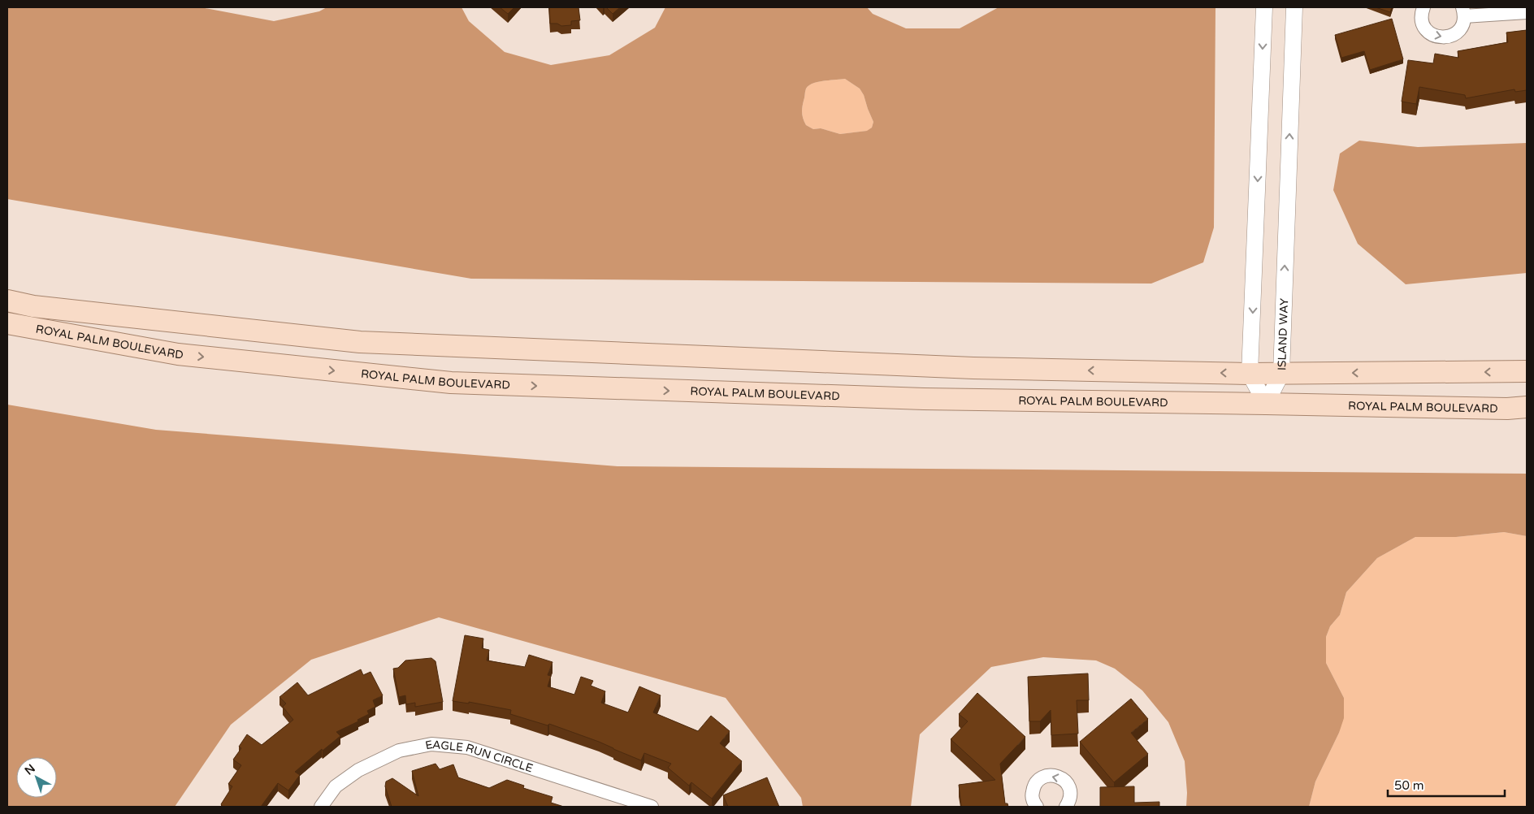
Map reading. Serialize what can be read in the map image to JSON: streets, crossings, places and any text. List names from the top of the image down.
{
  "streets": {
    "main road": ["ROYAL PALM BOULEVARD"],
    "street": ["ISLAND WAY", "EAGLE RUN CIRCLE"]
  },
  "crossings": [
    ["ISLAND WAY", "ROYAL PALM BOULEVARD"]
  ],
  "scale_bar": "50 m",
  "north": "top left"
}
